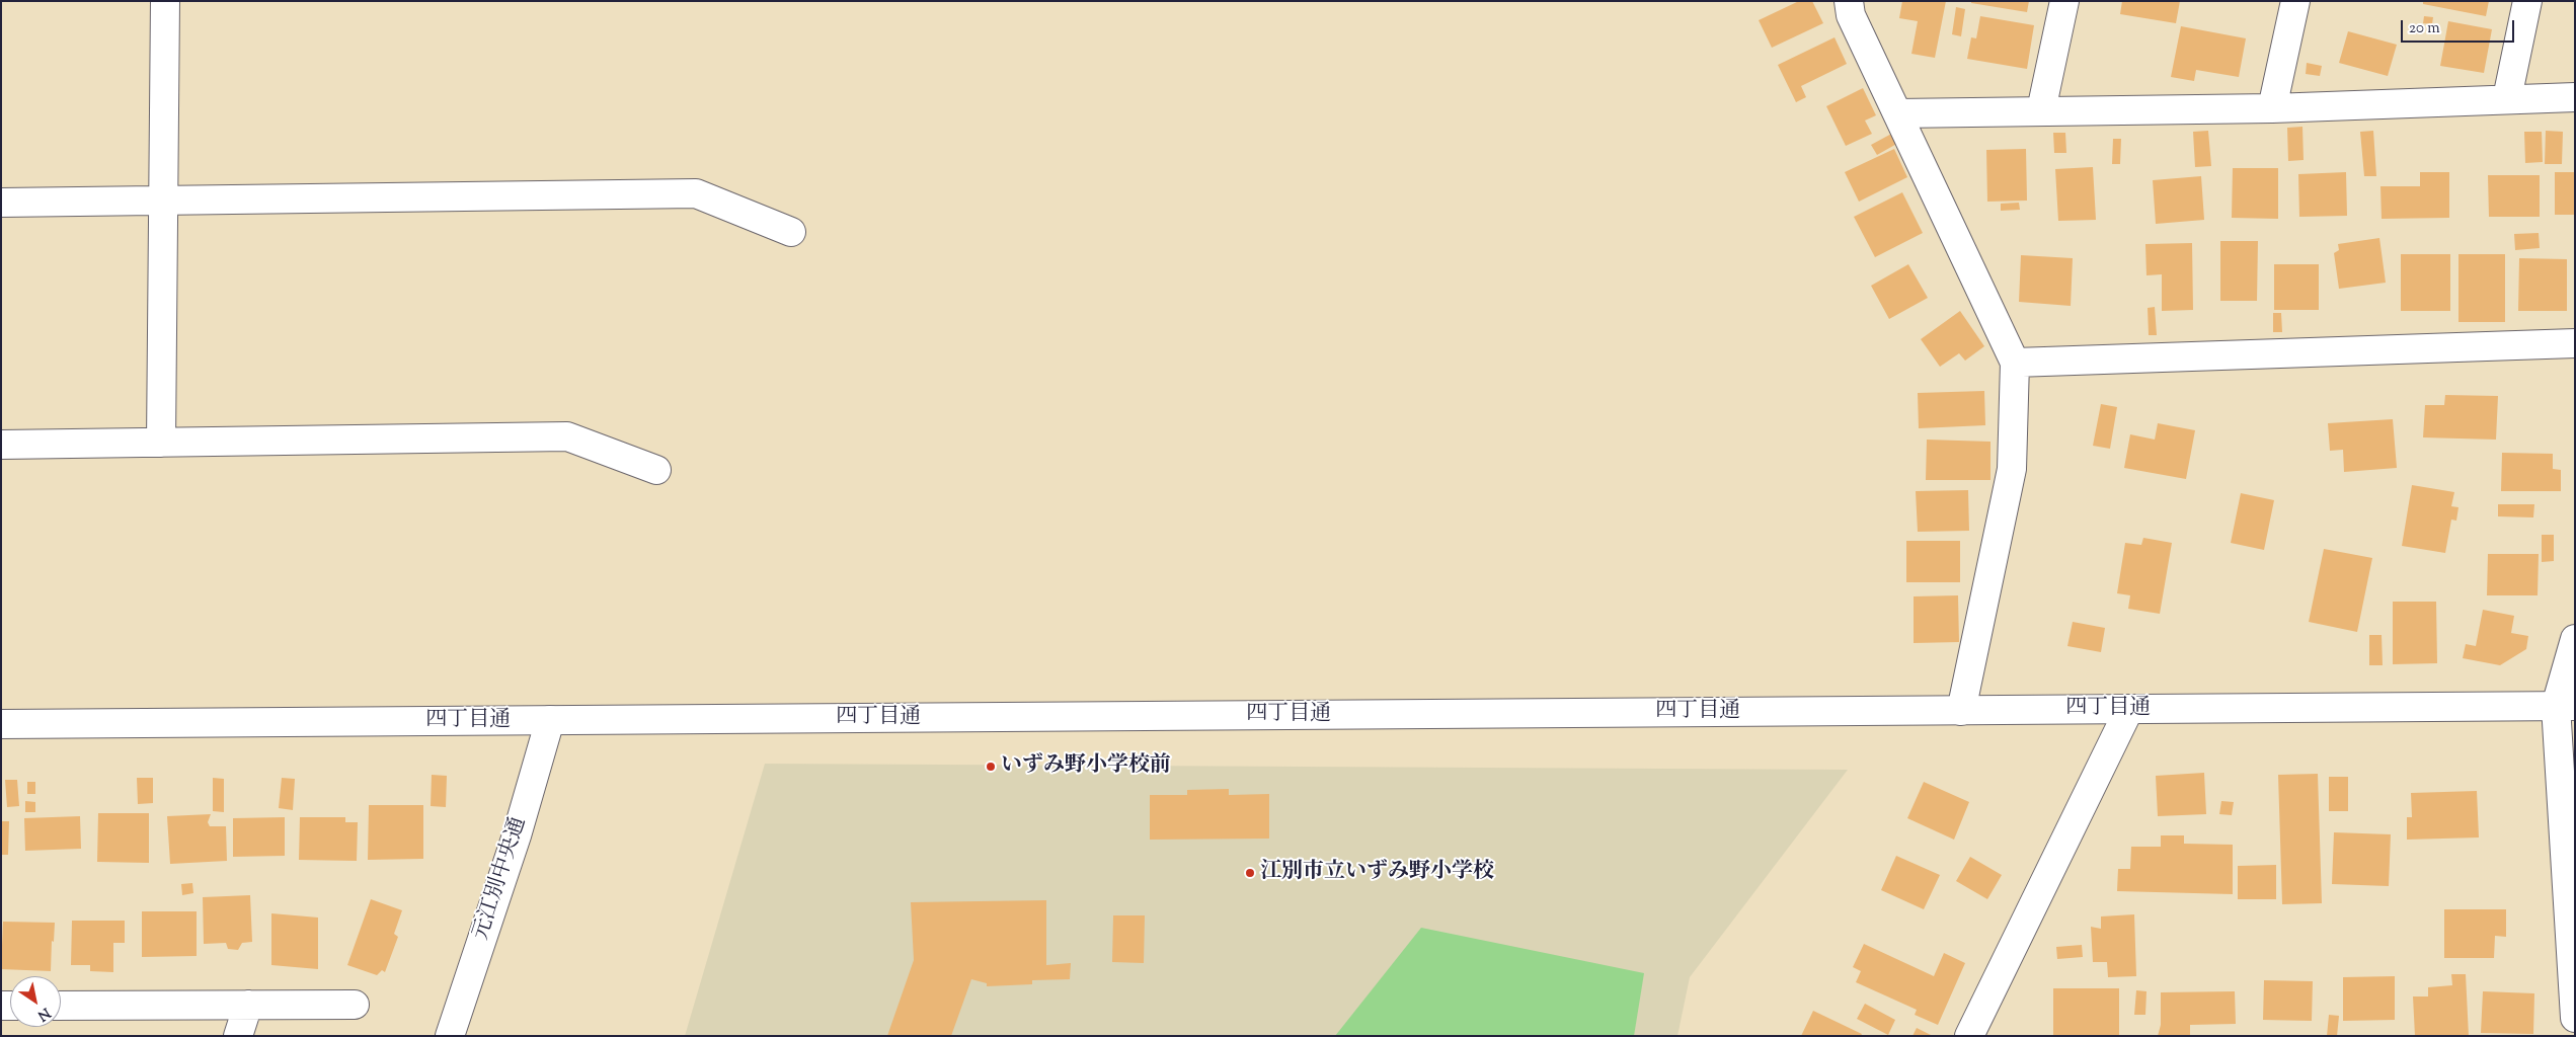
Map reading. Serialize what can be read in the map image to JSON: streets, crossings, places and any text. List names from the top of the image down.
{
  "streets": {
    "street": ["四丁目通", "元江別中央通"]
  },
  "crossings": [
    ["四丁目通", "元江別中央通"]
  ],
  "places": ["いずみ野小学校前", "江別市立いずみ野小学校"],
  "scale_bar": "20 m",
  "north": "bottom right"
}
